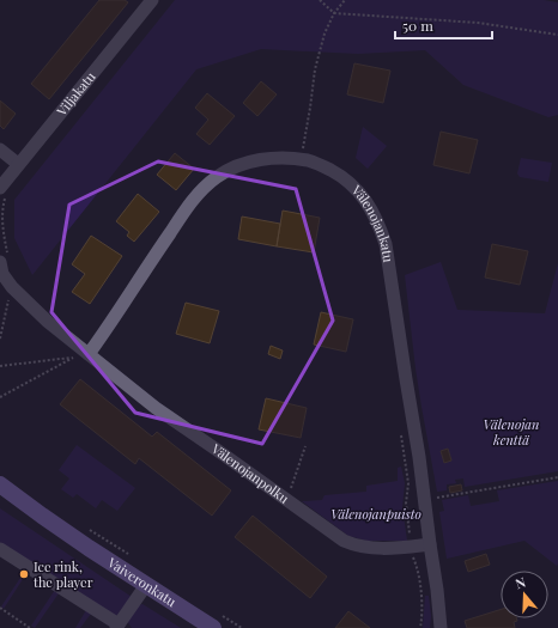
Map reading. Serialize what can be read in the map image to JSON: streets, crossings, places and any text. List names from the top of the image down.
{
  "streets": {
    "main road": ["Vaiveronkatu"],
    "street": ["Viljakatu", "Välenojankatu", "Välenojanpolku"]
  },
  "crossings": [
    ["Välenojankatu", "Välenojanpolku"]
  ],
  "parks": ["Välenojan kenttä", "Välenojanpuisto"],
  "places": ["Ice rink, the player"],
  "scale_bar": "50 m",
  "north": "top"
}
